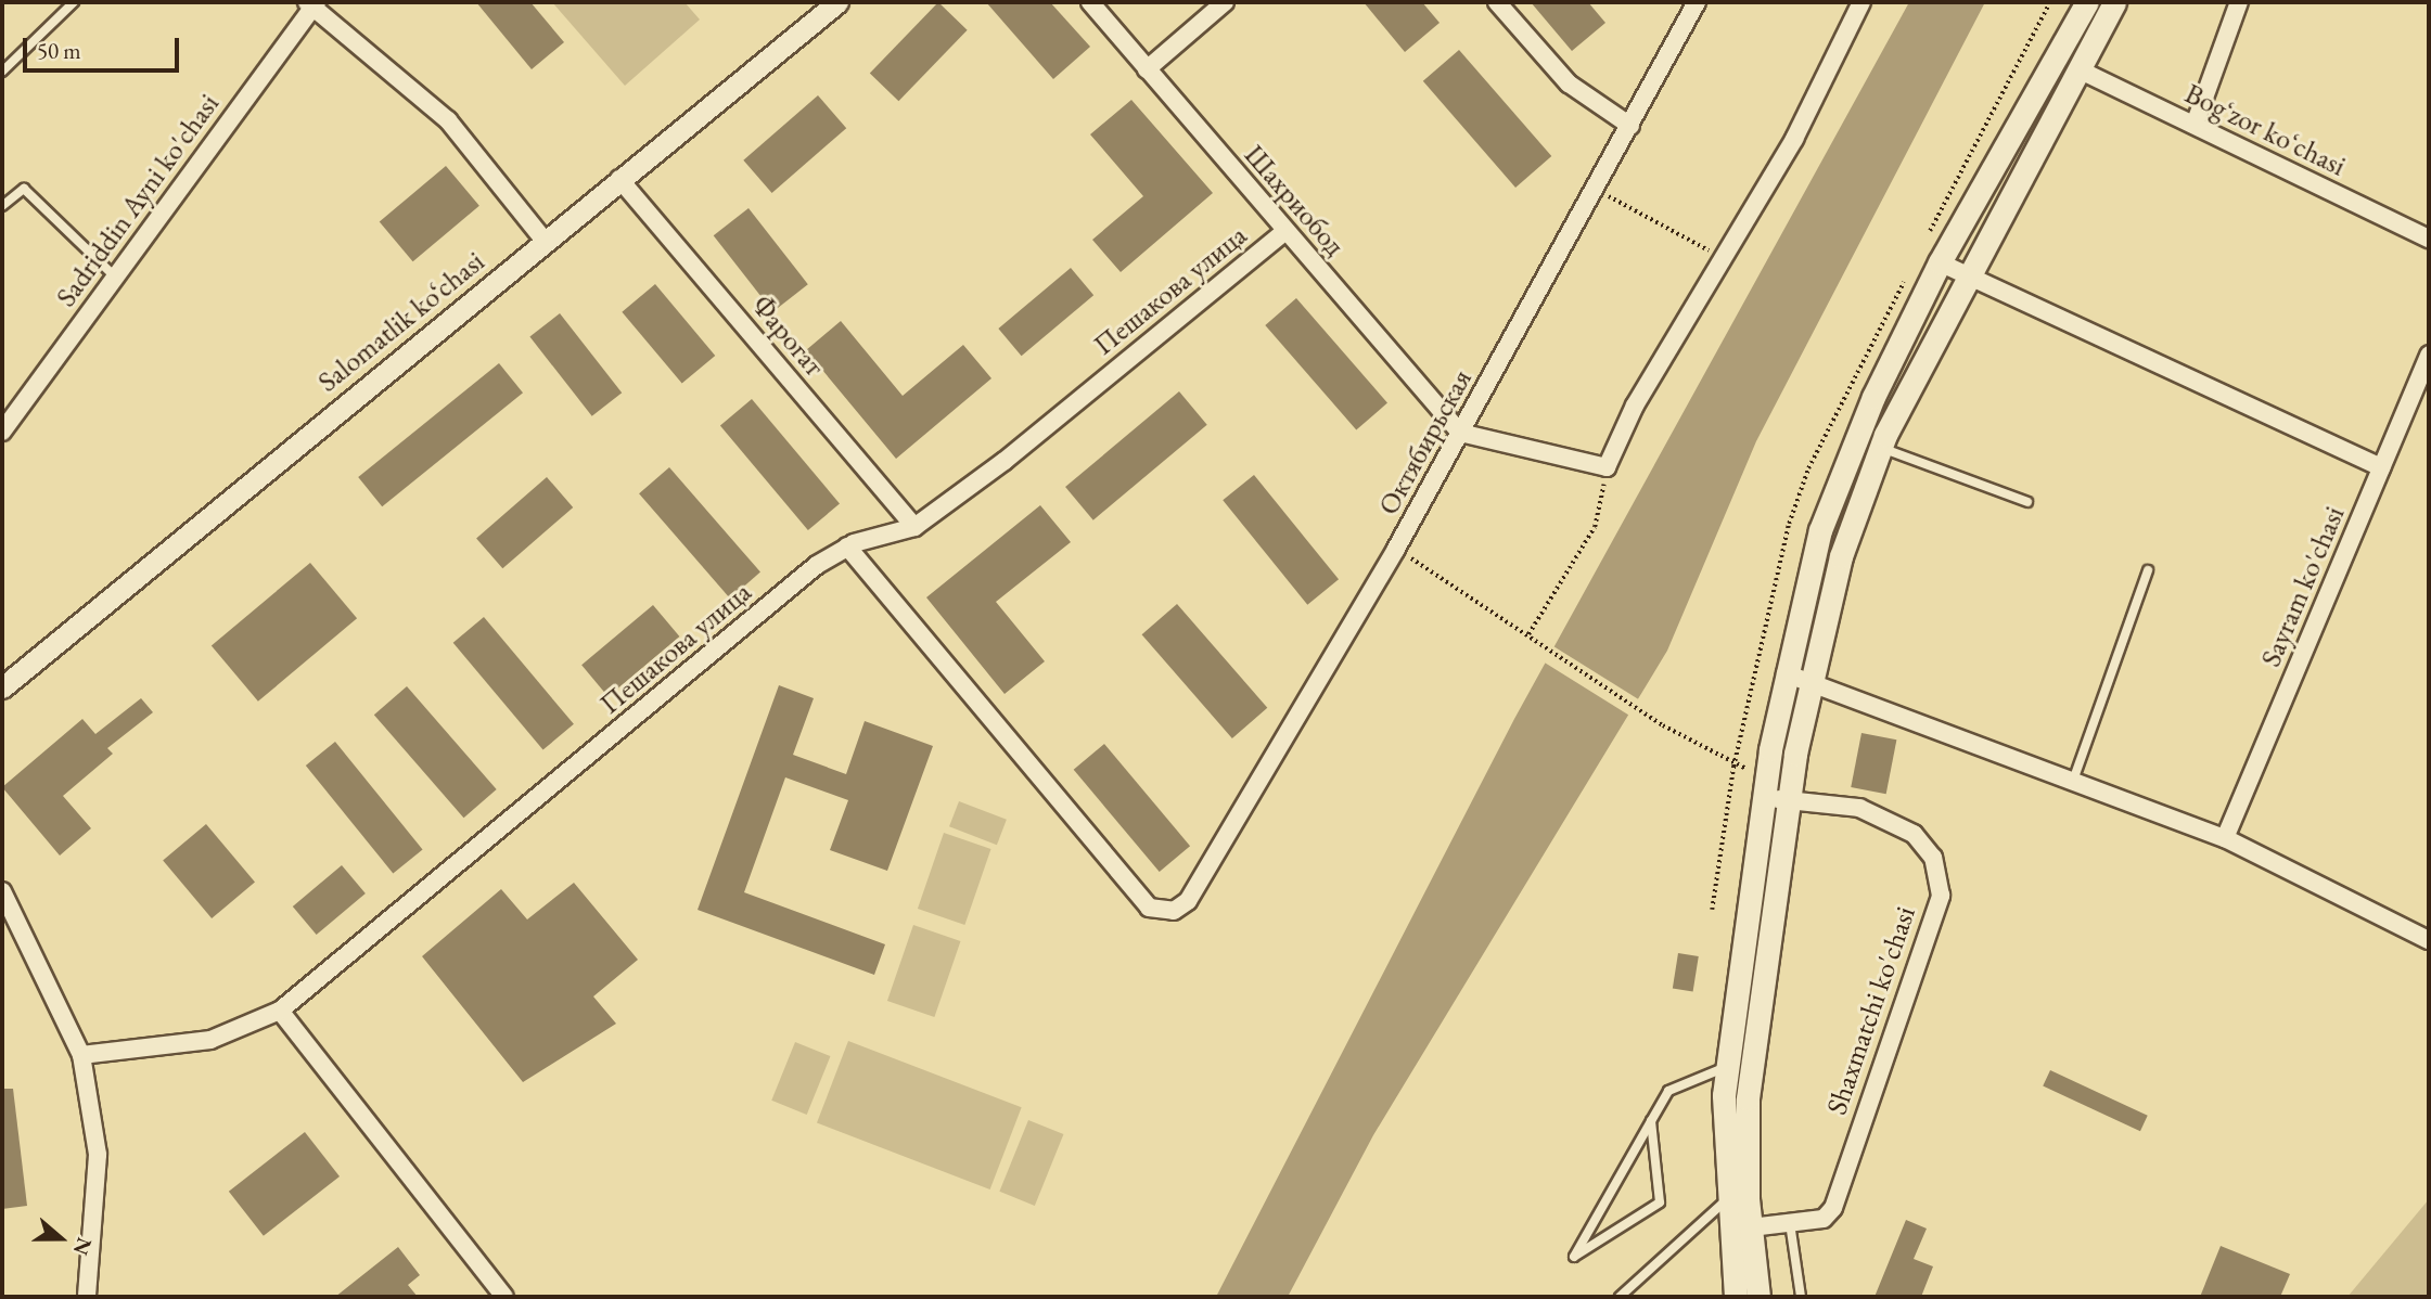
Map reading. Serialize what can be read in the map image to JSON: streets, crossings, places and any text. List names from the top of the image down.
{
  "streets": {
    "street": [
      "Bogʻzor koʻchasi",
      "Sadriddin Ayni ko'chasi",
      "Шахриобод",
      "Пешакова улица",
      "Salomatlik ko‘chasi",
      "Фарогат",
      "Октябирьская",
      "Sayram ko'chasi",
      "Shaxmatchi ko'chasi"
    ]
  },
  "crossings": [
    ["Шахриобод", "Пешакова улица"],
    ["Шахриобод", "Октябирьская"],
    ["Пешакова улица", "Фарогат"],
    ["Пешакова улица", "Октябирьская"],
    ["Salomatlik ko‘chasi", "Фарогат"]
  ],
  "scale_bar": "50 m",
  "north": "right"
}
